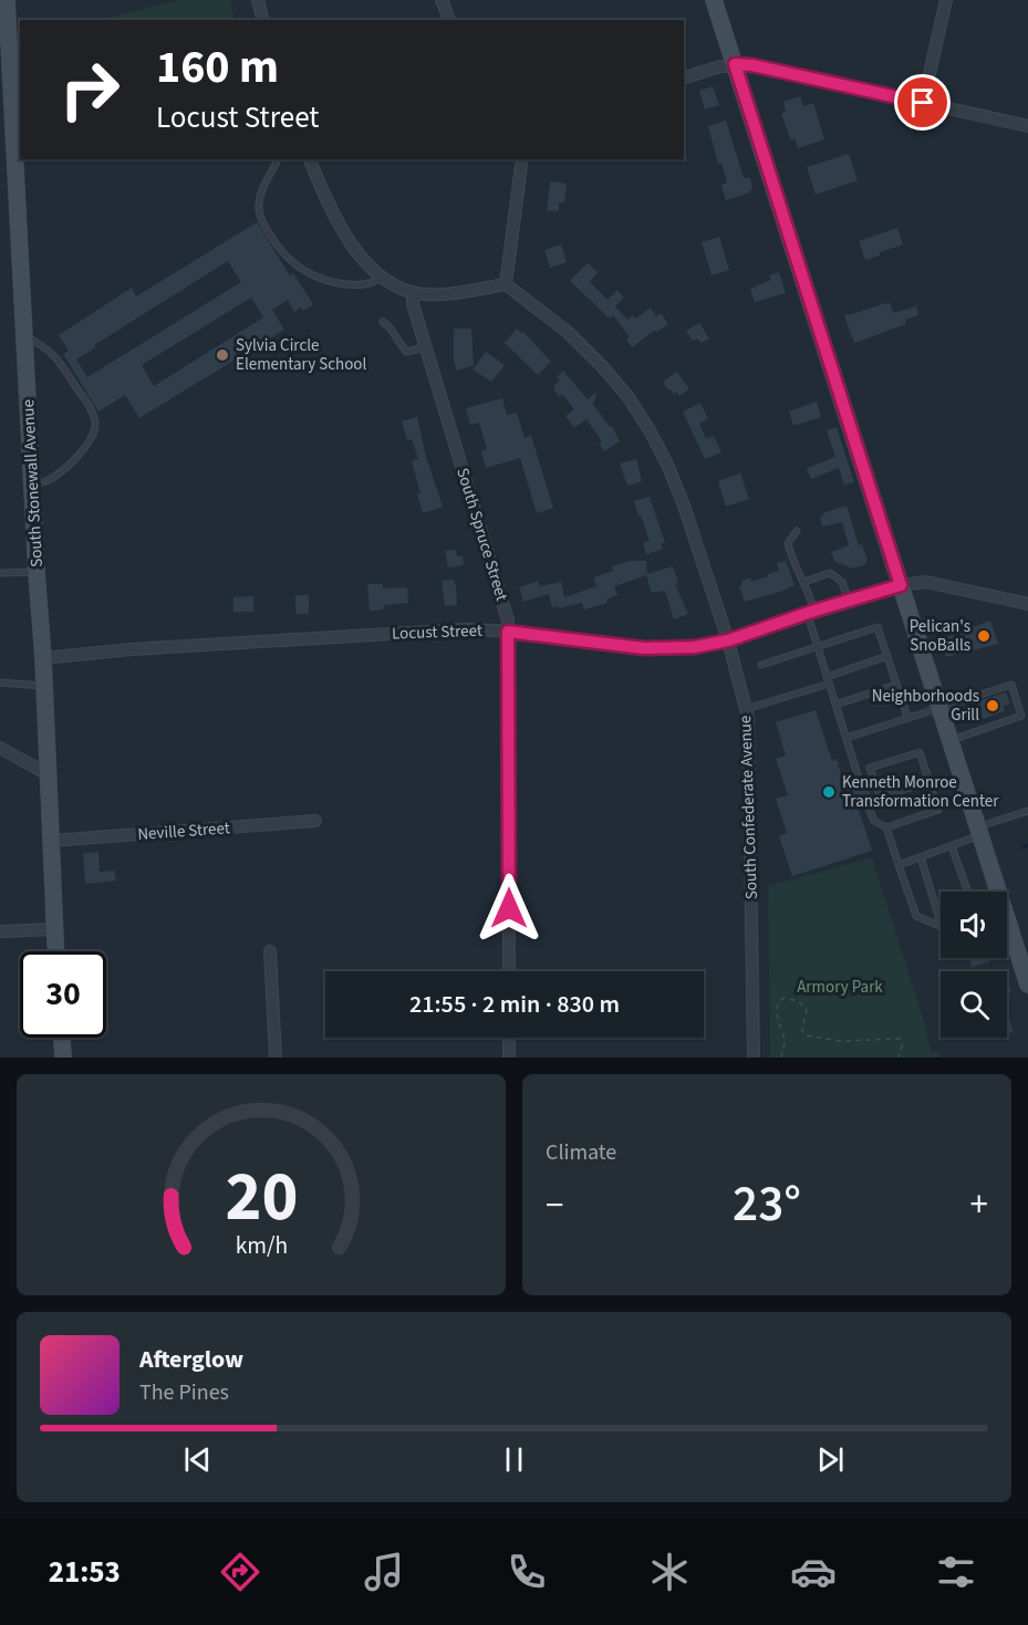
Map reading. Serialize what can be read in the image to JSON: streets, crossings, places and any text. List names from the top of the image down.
{
  "streets": {
    "main road": ["South Stonewall Avenue"],
    "street": [
      "South Spruce Street",
      "Locust Street",
      "South Confederate Avenue",
      "Neville Street"
    ]
  },
  "crossings": [
    ["South Stonewall Avenue", "Locust Street"],
    ["South Stonewall Avenue", "Neville Street"],
    ["South Spruce Street", "Locust Street"],
    ["Locust Street", "South Confederate Avenue"]
  ],
  "parks": ["Armory Park"],
  "places": [
    "Sylvia Circle Elementary School",
    "Pelican's SnoBalls",
    "Neighborhoods Grill",
    "Kenneth Monroe Transformation Center"
  ],
  "page": {
    "turn": ["160 m", "Locust Street"],
    "limit": "30",
    "trip": "21:55 · 2 min · 830 m",
    "tile": "Climate",
    "heat": ["−", "23°", "+"],
    "song": ["Afterglow", "The Pines"],
    "tabs": "21:53",
    "gauge": ["20", "km/h"]
  }
}
